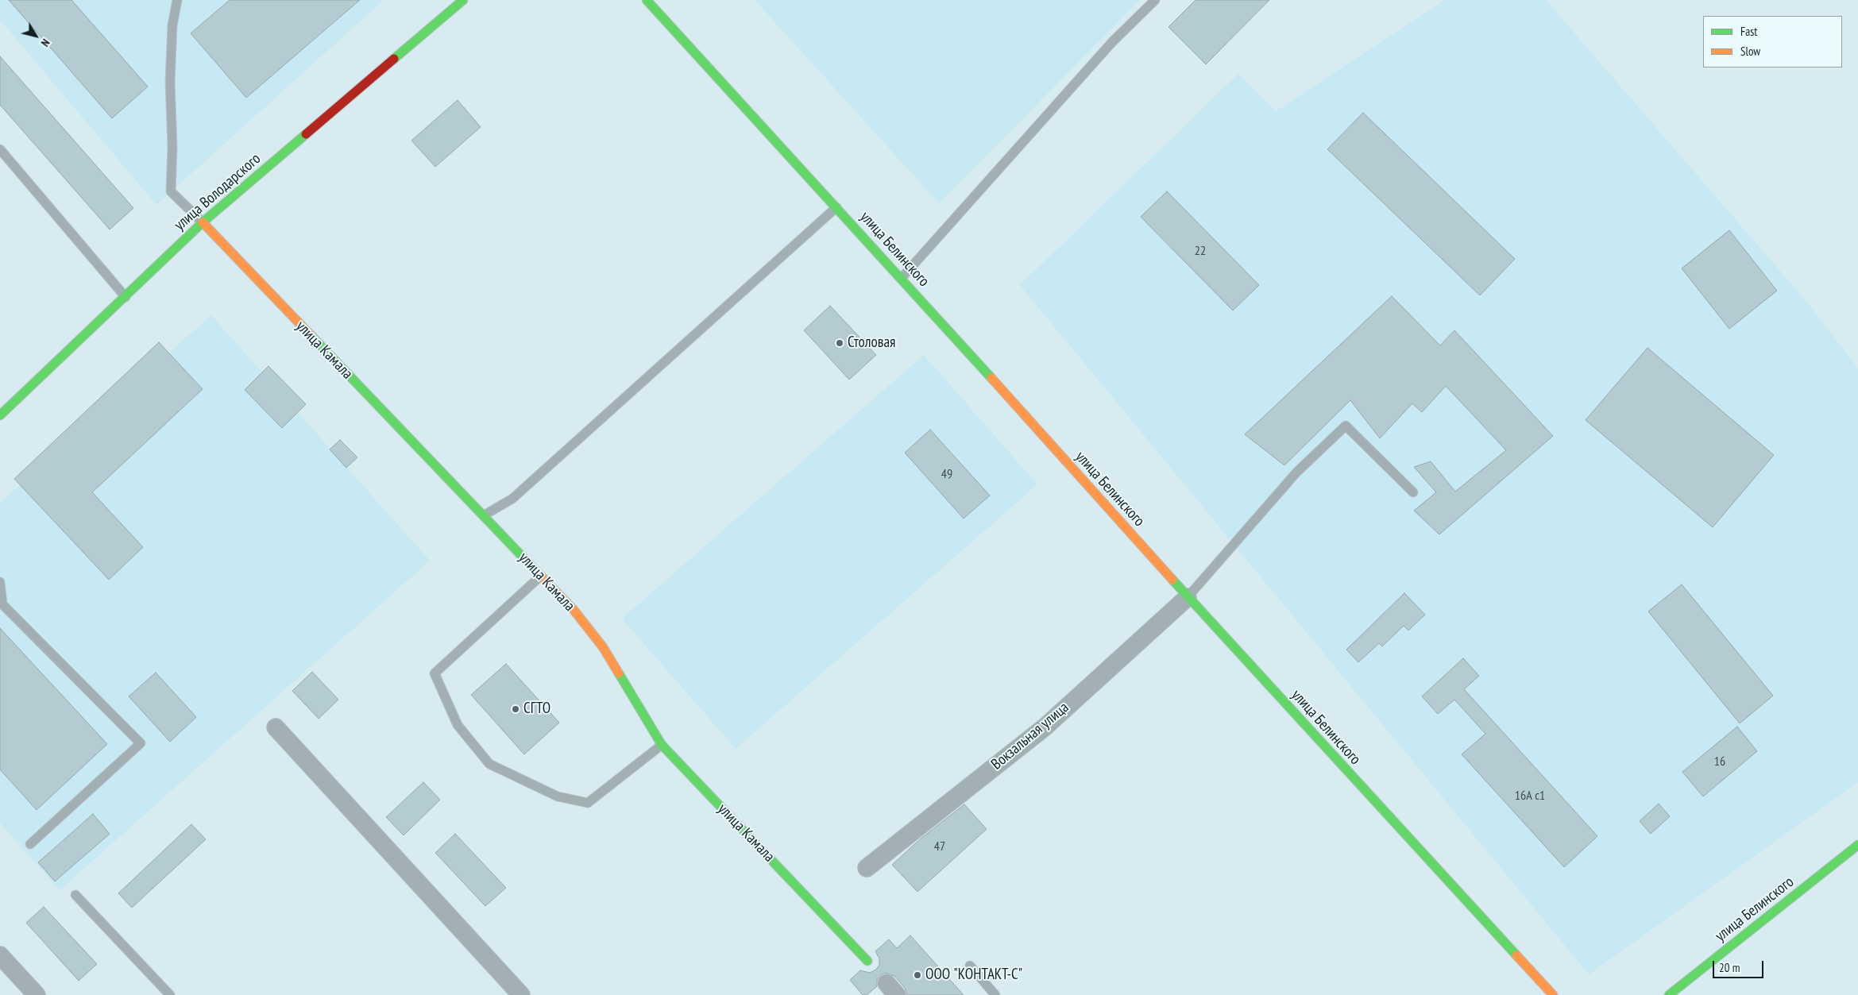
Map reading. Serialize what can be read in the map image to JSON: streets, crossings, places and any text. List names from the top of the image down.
{
  "streets": {
    "street": [
      "улица Володарского",
      "улица Белинского",
      "улица Камала",
      "Вокзальная улица"
    ]
  },
  "crossings": [
    ["улица Володарского", "улица Камала"],
    ["улица Белинского", "Вокзальная улица"]
  ],
  "places": ["Столовая", "СГТО", "ООО \"КОНТАКТ-С\""],
  "house_numbers": [
    "22",
    "49",
    "16",
    "16А с1",
    "47"
  ],
  "legend": ["Fast", "Slow"],
  "scale_bar": "20 m",
  "north": "bottom right"
}
